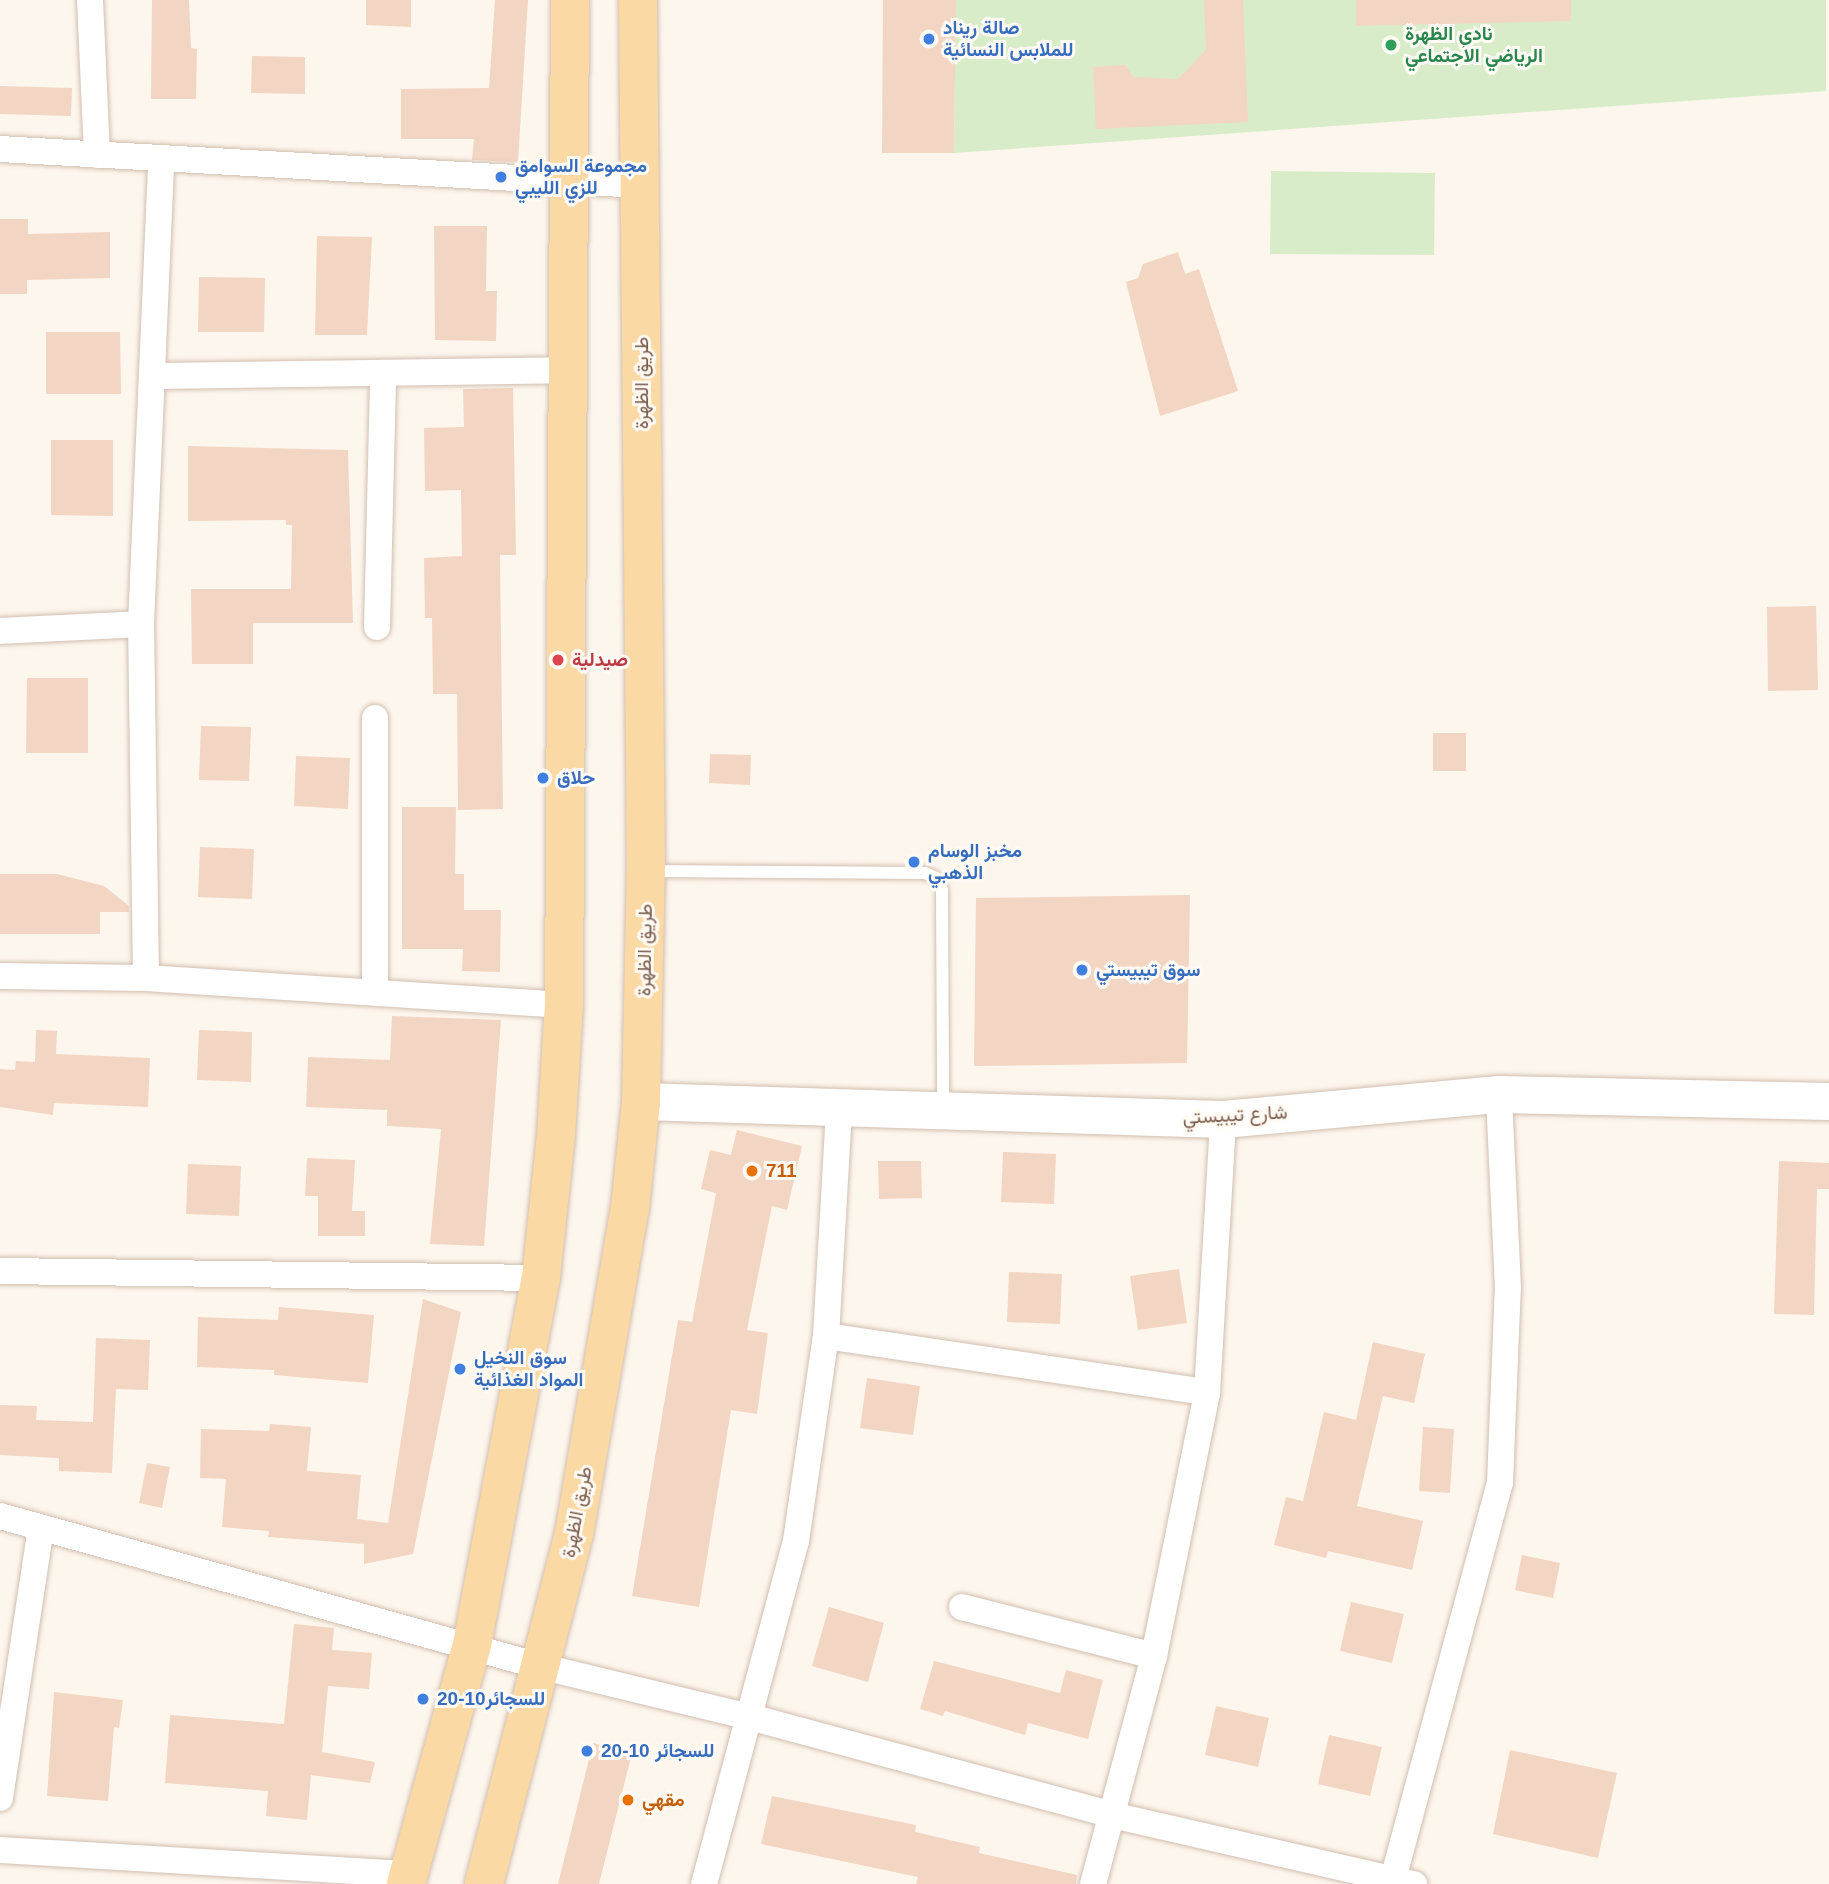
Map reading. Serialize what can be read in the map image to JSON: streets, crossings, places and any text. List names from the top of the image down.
{
  "streets": {
    "main road": ["طريق الظهرة", "شارع تيبيستي"]
  },
  "crossings": [
    ["طريق الظهرة", "شارع تيبيستي"]
  ],
  "places": [
    "صالة ريناد للملابس النسائية",
    "نادي الظهرة الرياضي الاجتماعي",
    "مجموعة السوامق للزي الليبي",
    "صيدلية",
    "حلاق",
    "مخبز الوسام الذهبي",
    "سوق تيبيستي",
    "711",
    "سوق النخيل المواد الغذائية",
    "20-10للسجائر",
    "20-10 للسجائر",
    "مقهي"
  ]
}
